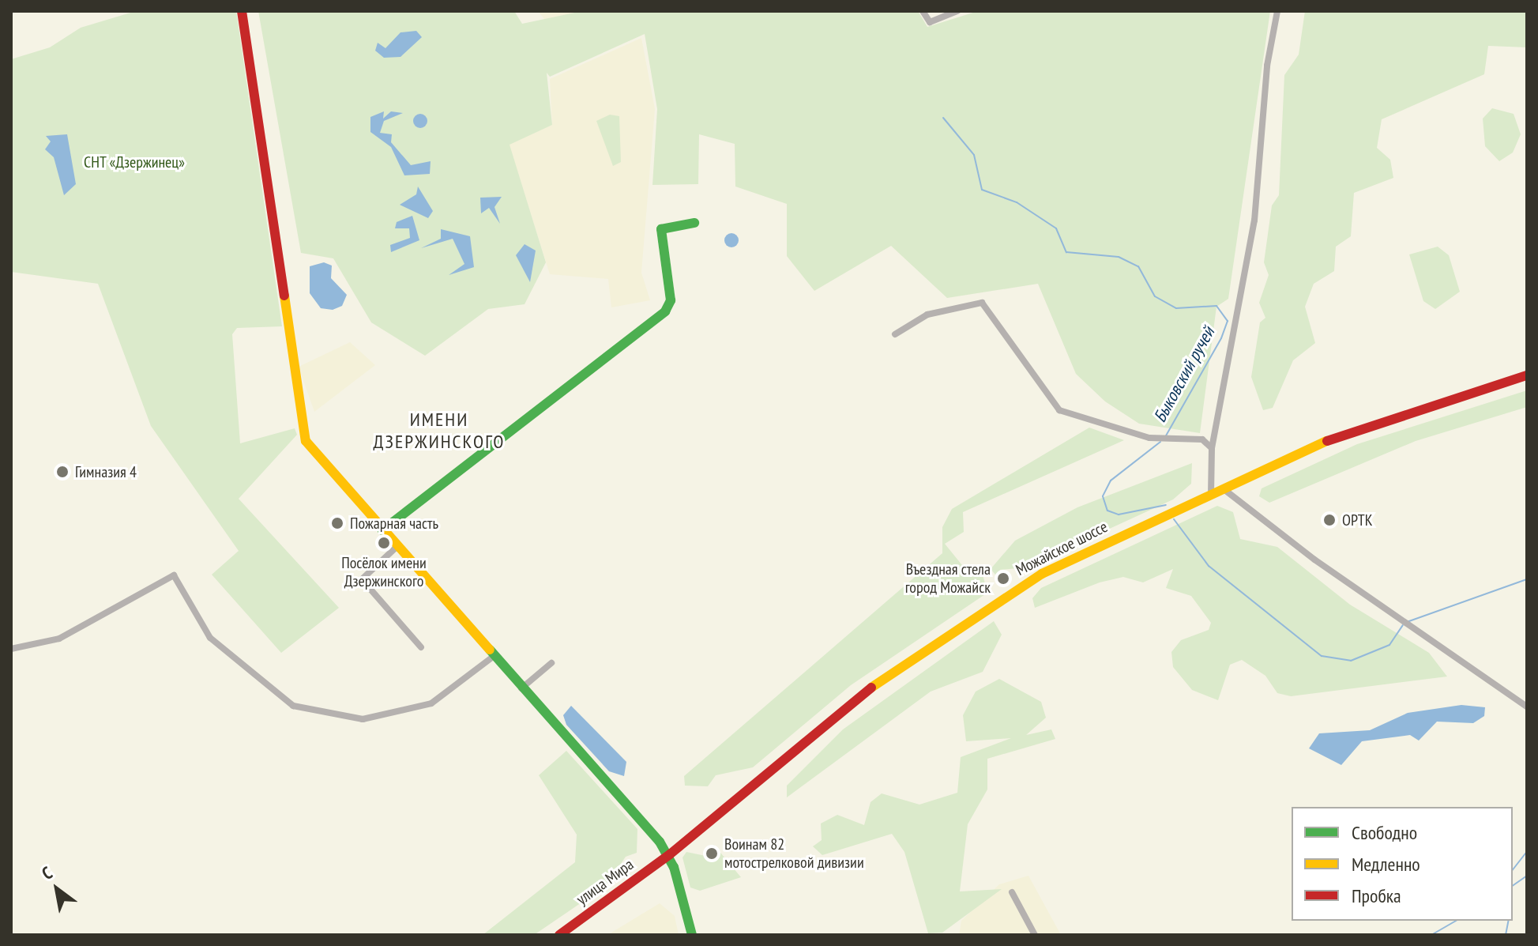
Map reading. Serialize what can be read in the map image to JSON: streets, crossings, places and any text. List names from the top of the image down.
{
  "streets": {
    "street": ["Можайское шоссе", "улица Мира"]
  },
  "crossings": [
    ["Можайское шоссе", "улица Мира"]
  ],
  "districts": ["ИМЕНИ ДЗЕРЖИНСКОГО"],
  "water": ["Быковский ручей"],
  "parks": ["СНТ «Дзержинец»"],
  "places": [
    "Гимназия 4",
    "ОРТК",
    "Пожарная часть",
    "Посёлок имени Дзержинского",
    "Въездная стела город Можайск",
    "Воинам 82 мотострелковой дивизии"
  ],
  "legend": ["Свободно", "Медленно", "Пробка"],
  "north": "top left"
}
